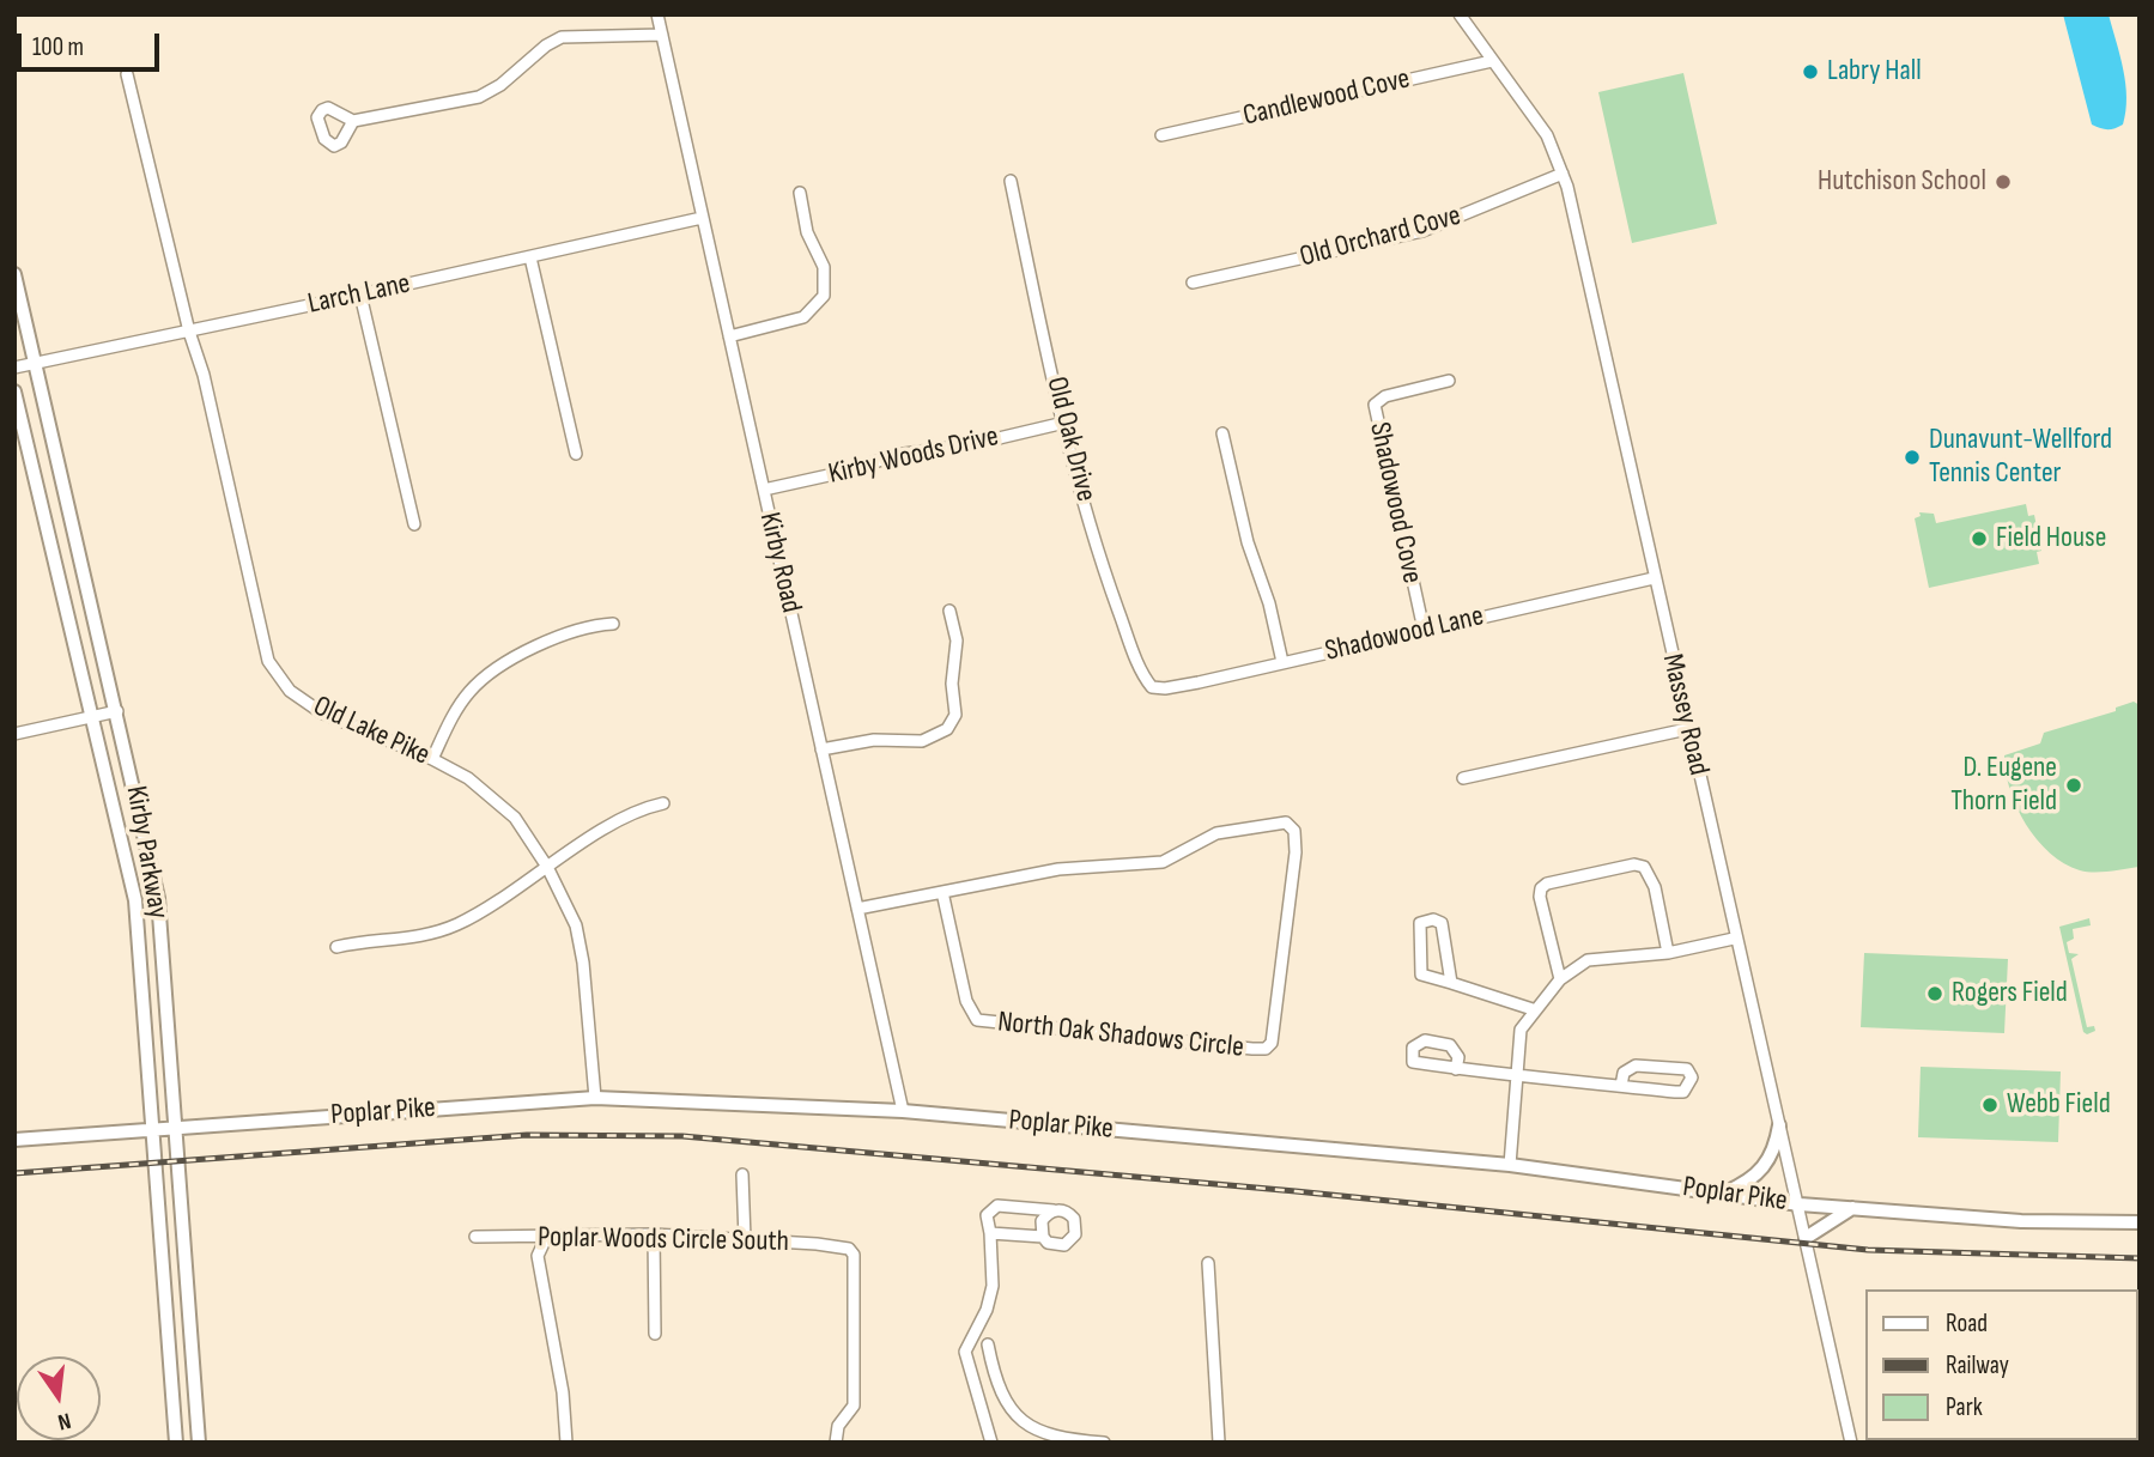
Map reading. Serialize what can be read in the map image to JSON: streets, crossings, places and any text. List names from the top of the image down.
{
  "streets": {
    "main road": ["Kirby Parkway", "Poplar Pike"],
    "street": [
      "Candlewood Cove",
      "Old Orchard Cove",
      "Larch Lane",
      "Old Oak Drive",
      "Kirby Woods Drive",
      "Shadowood Cove",
      "Kirby Road",
      "Shadowood Lane",
      "Massey Road",
      "Old Lake Pike",
      "North Oak Shadows Circle",
      "Poplar Woods Circle South"
    ]
  },
  "crossings": [
    ["Candlewood Cove", "Massey Road"],
    ["Old Orchard Cove", "Massey Road"],
    ["Larch Lane", "Kirby Road"],
    ["Larch Lane", "Old Lake Pike"],
    ["Larch Lane", "Kirby Parkway"],
    ["Old Oak Drive", "Kirby Woods Drive"],
    ["Old Oak Drive", "Shadowood Lane"],
    ["Kirby Woods Drive", "Kirby Road"],
    ["Shadowood Cove", "Shadowood Lane"],
    ["Kirby Road", "Poplar Pike"],
    ["Shadowood Lane", "Massey Road"],
    ["Massey Road", "Poplar Pike"],
    ["Old Lake Pike", "Poplar Pike"],
    ["Kirby Parkway", "Poplar Pike"]
  ],
  "places": [
    "Labry Hall",
    "Hutchison School",
    "Dunavunt-Wellford Tennis Center",
    "Field House",
    "D. Eugene Thorn Field",
    "Rogers Field",
    "Webb Field"
  ],
  "legend": ["Road", "Railway", "Park"],
  "scale_bar": "100 m",
  "north": "bottom"
}
